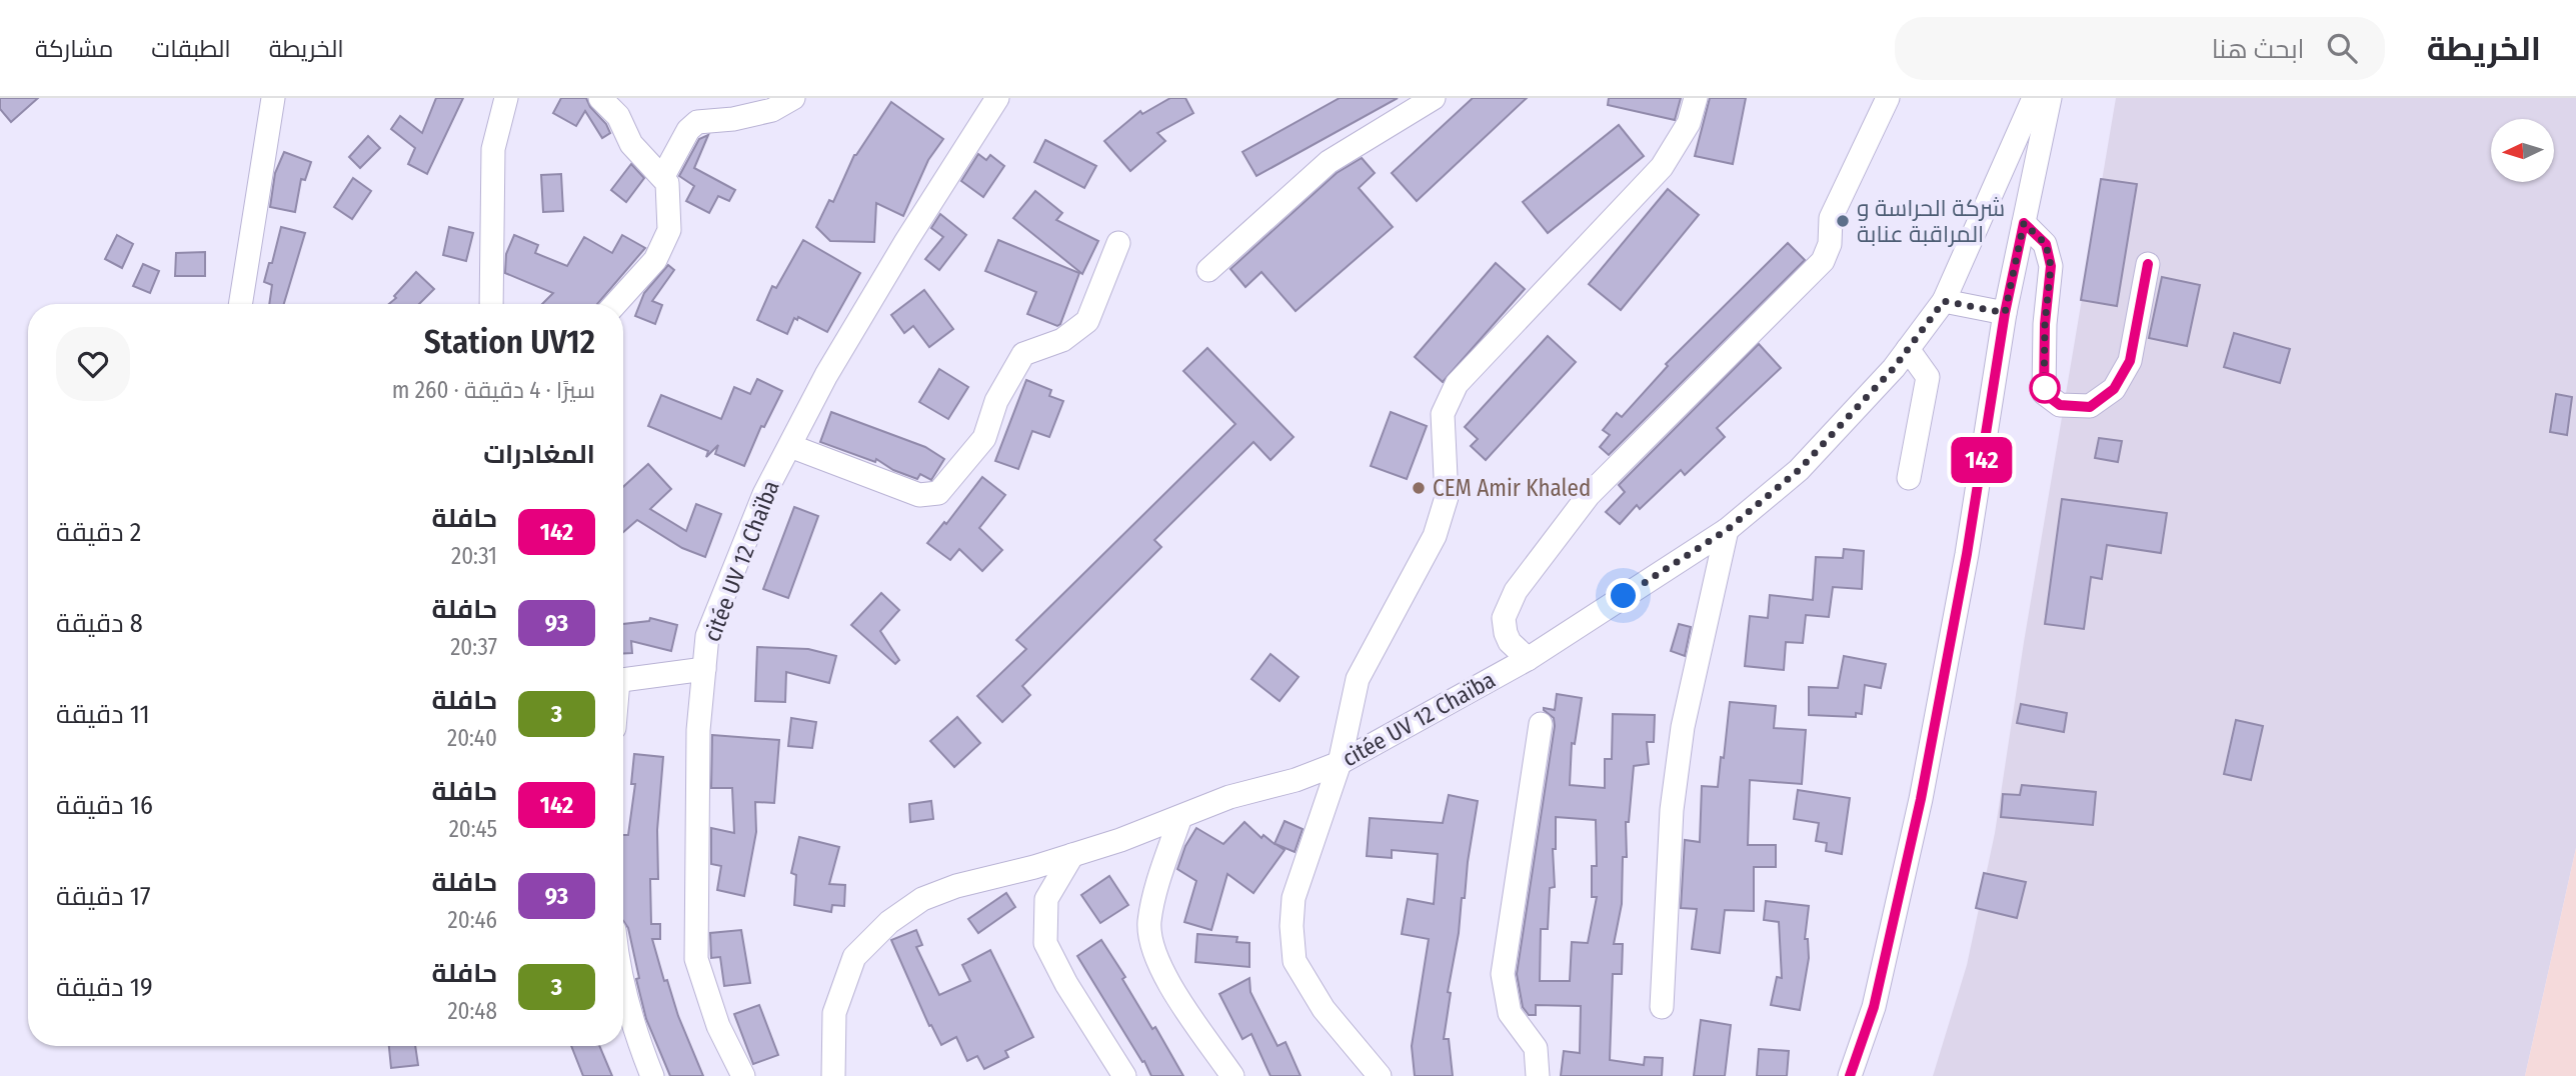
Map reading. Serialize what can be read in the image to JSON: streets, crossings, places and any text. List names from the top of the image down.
{
  "streets": {
    "street": ["citée UV 12 Chaïba"]
  },
  "places": ["شركة الحراسة و المراقبة عنابة", "CEM Amir Khaled"],
  "lines": ["bus line 142"],
  "north": "left",
  "page": {
    "header": "الخريطة",
    "search": "ابحث هنا",
    "nav": ["الخريطة", "الطبقات", "مشاركة"],
    "on_map": "142",
    "heading": [
      ["Station UV12", "سيرًا · 4 دقيقة · 260 m"],
      "المغادرات"
    ],
    "list": [
      {
        "mark": "142",
        "name": "حافلة",
        "note": "20:31",
        "value": "2 دقيقة"
      },
      {
        "mark": "93",
        "name": "حافلة",
        "note": "20:37",
        "value": "8 دقيقة"
      },
      {
        "mark": "3",
        "name": "حافلة",
        "note": "20:40",
        "value": "11 دقيقة"
      },
      {
        "mark": "142",
        "name": "حافلة",
        "note": "20:45",
        "value": "16 دقيقة"
      },
      {
        "mark": "93",
        "name": "حافلة",
        "note": "20:46",
        "value": "17 دقيقة"
      },
      {
        "mark": "3",
        "name": "حافلة",
        "note": "20:48",
        "value": "19 دقيقة"
      }
    ]
  }
}
